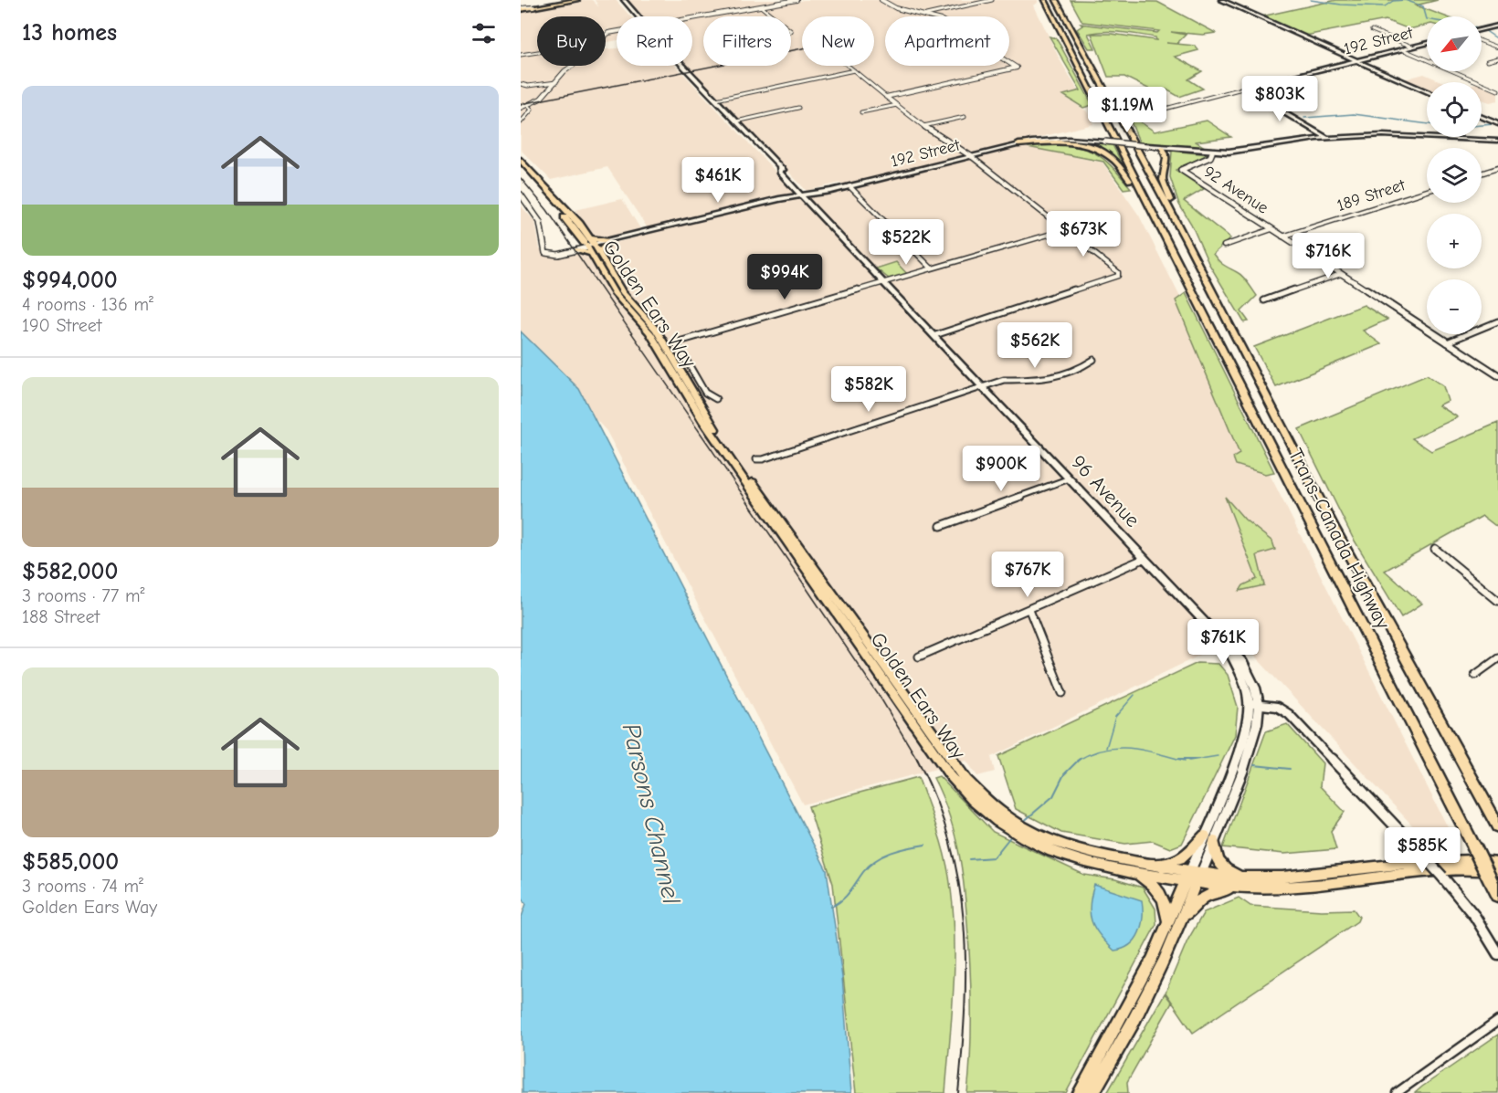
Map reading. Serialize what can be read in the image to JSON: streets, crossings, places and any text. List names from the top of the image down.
{
  "streets": {
    "highway": ["Golden Ears Way", "Trans-Canada Highway"],
    "main road": ["192 Street", "96 Avenue"],
    "street": ["92 Avenue", "189 Street"]
  },
  "crossings": [
    ["192 Street", "92 Avenue"],
    ["192 Street", "96 Avenue"],
    ["92 Avenue", "189 Street"],
    ["Golden Ears Way", "Trans-Canada Highway"]
  ],
  "water": ["Parsons Channel"],
  "north": "bottom left",
  "page": {
    "heading": "13 homes",
    "map_buttons": ["+", "−"],
    "chip": [
      "Buy",
      "Rent",
      "Filters",
      "New",
      "Apartment"
    ],
    "list": [
      {
        "name": "$994,000",
        "note": "4 rooms · 136 m² · 190 Street"
      },
      {
        "name": "$582,000",
        "note": "3 rooms · 77 m² · 188 Street"
      },
      {
        "name": "$585,000",
        "note": "3 rooms · 74 m² · Golden Ears Way"
      }
    ],
    "price": [
      "$803K",
      "$1.19M",
      "$461K",
      "$673K",
      "$522K",
      "$716K",
      "$994K",
      "$562K",
      "$582K",
      "$900K",
      "$767K",
      "$761K",
      "$585K"
    ]
  }
}
